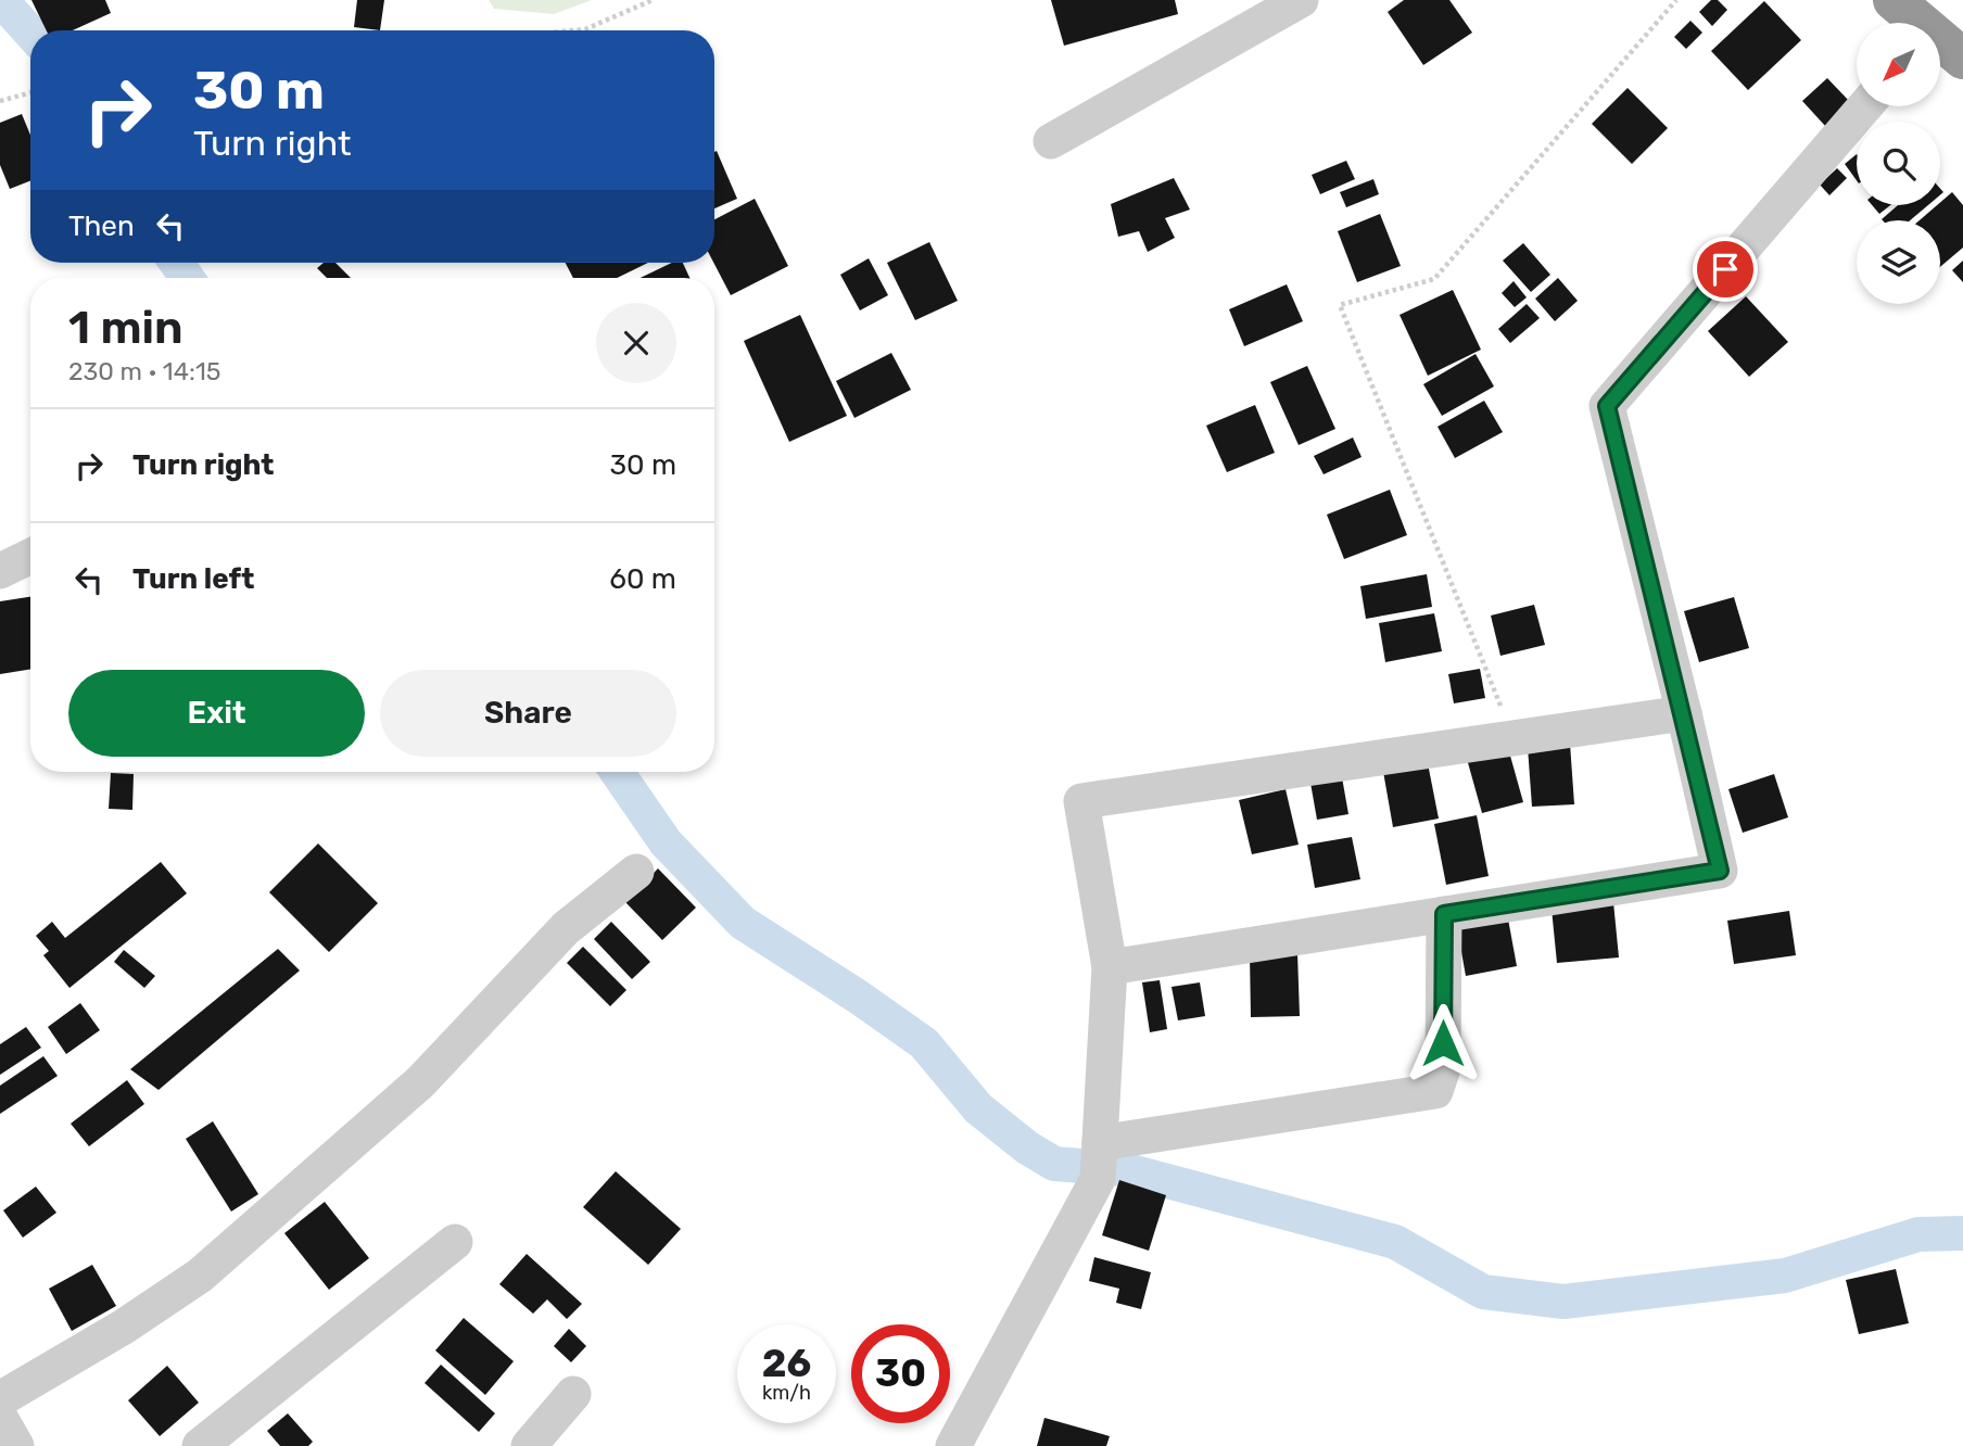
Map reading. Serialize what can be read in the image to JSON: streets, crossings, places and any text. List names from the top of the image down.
{
  "north": "bottom left",
  "page": {
    "turn": ["30 m", "Turn right"],
    "then": "Then",
    "heading": ["1 min", "230 m · 14:15"],
    "list": [
      {
        "name": "Turn right",
        "value": "30 m"
      },
      {
        "name": "Turn left",
        "value": "60 m"
      }
    ],
    "buttons": ["Exit", "Share"],
    "speed": "26 km/h",
    "limit": "30"
  }
}
